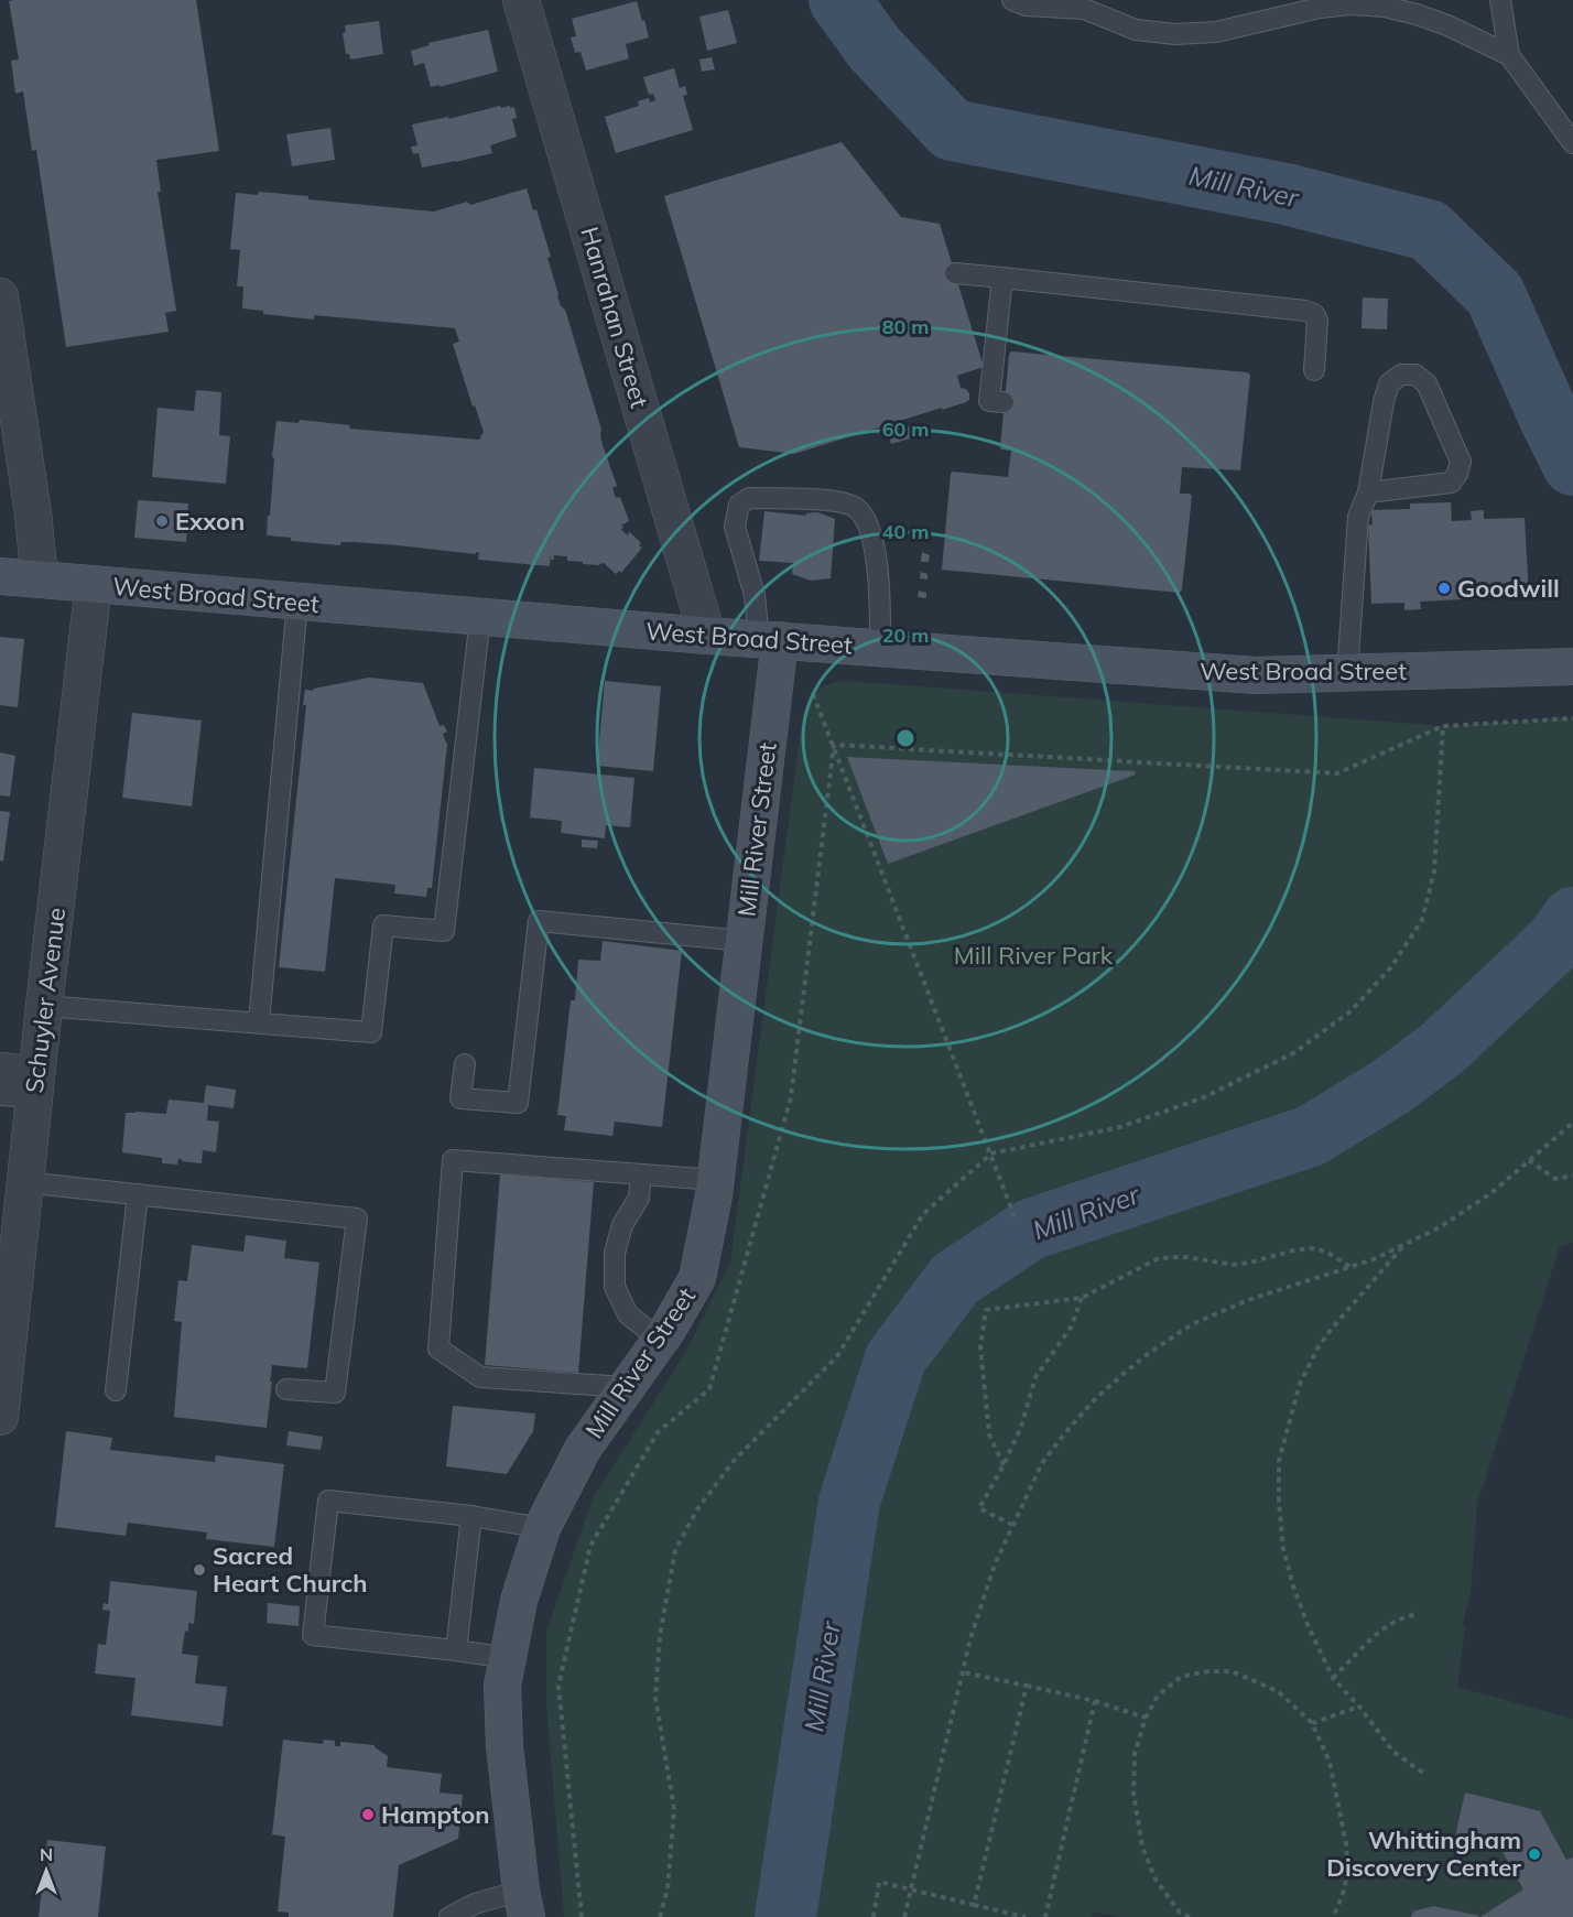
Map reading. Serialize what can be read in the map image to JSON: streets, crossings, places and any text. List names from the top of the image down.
{
  "streets": {
    "main road": ["West Broad Street", "Mill River Street"],
    "street": ["Hanrahan Street", "Schuyler Avenue"]
  },
  "crossings": [
    ["Hanrahan Street", "West Broad Street"],
    ["West Broad Street", "Mill River Street"],
    ["West Broad Street", "Schuyler Avenue"]
  ],
  "water": ["Mill River"],
  "parks": ["Mill River Park"],
  "places": [
    "Exxon",
    "Goodwill",
    "Sacred Heart Church",
    "Hampton",
    "Whittingham Discovery Center"
  ],
  "north": "top",
  "rings": [
    "80 m",
    "60 m",
    "40 m",
    "20 m"
  ]
}
